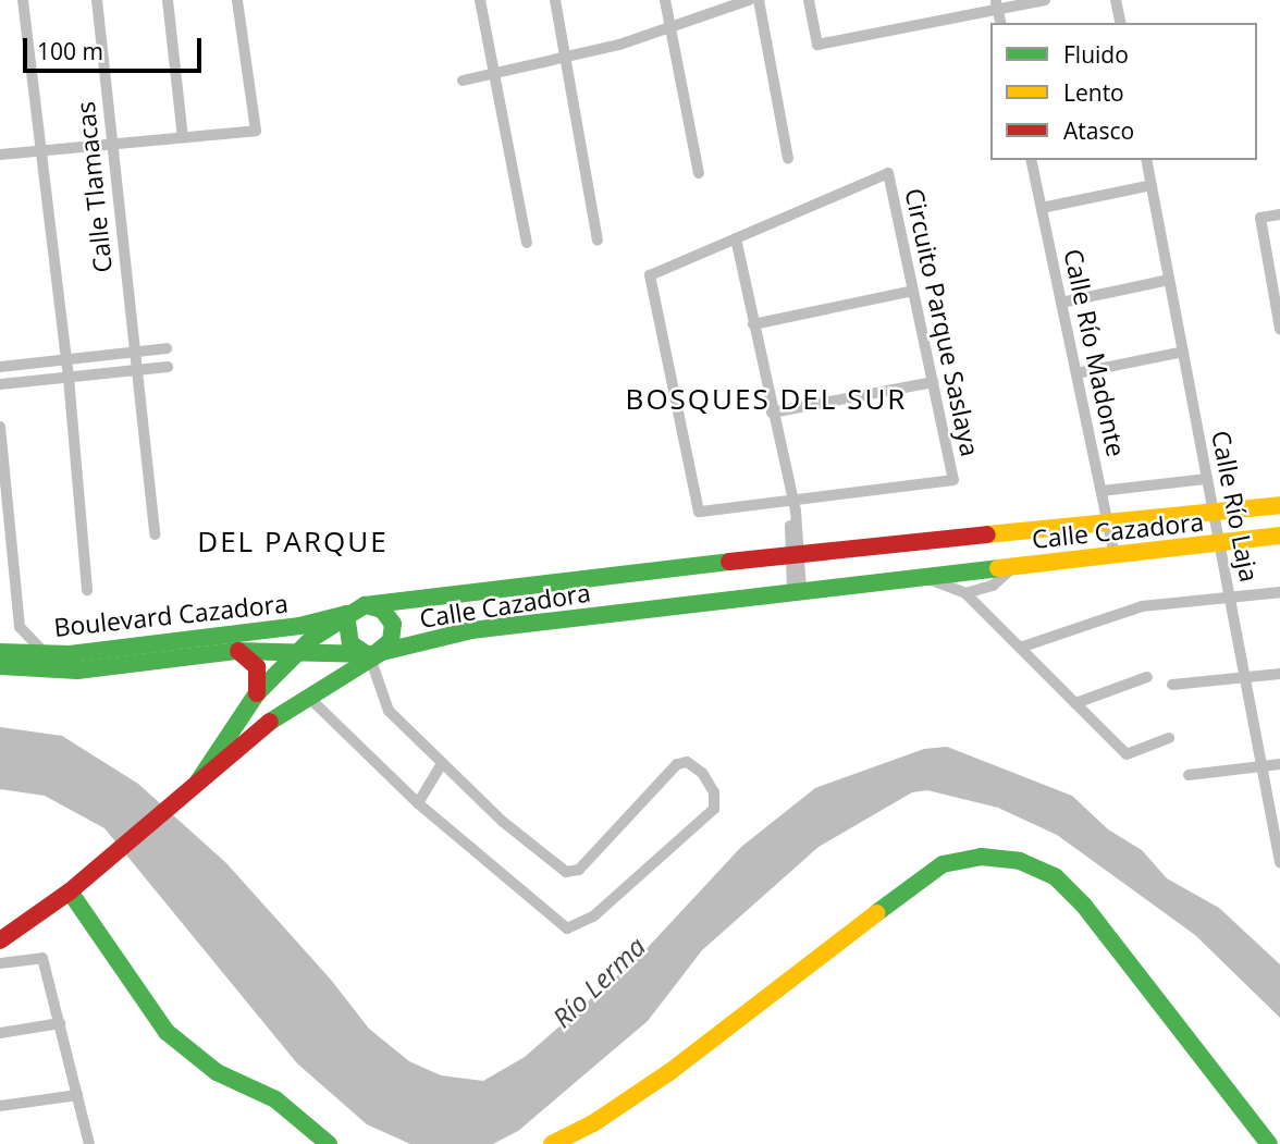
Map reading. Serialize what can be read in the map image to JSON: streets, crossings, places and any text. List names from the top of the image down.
{
  "streets": {
    "street": [
      "Calle Tlamacas",
      "Circuito Parque Saslaya",
      "Calle Río Madonte",
      "Calle Río Laja",
      "Calle Cazadora",
      "Boulevard Cazadora"
    ]
  },
  "crossings": [
    ["Calle Río Madonte", "Calle Cazadora"],
    ["Calle Río Laja", "Calle Cazadora"],
    ["Calle Cazadora", "Boulevard Cazadora"]
  ],
  "districts": ["BOSQUES DEL SUR", "DEL PARQUE"],
  "water": ["Río Lerma"],
  "legend": ["Fluido", "Lento", "Atasco"],
  "scale_bar": "100 m"
}
